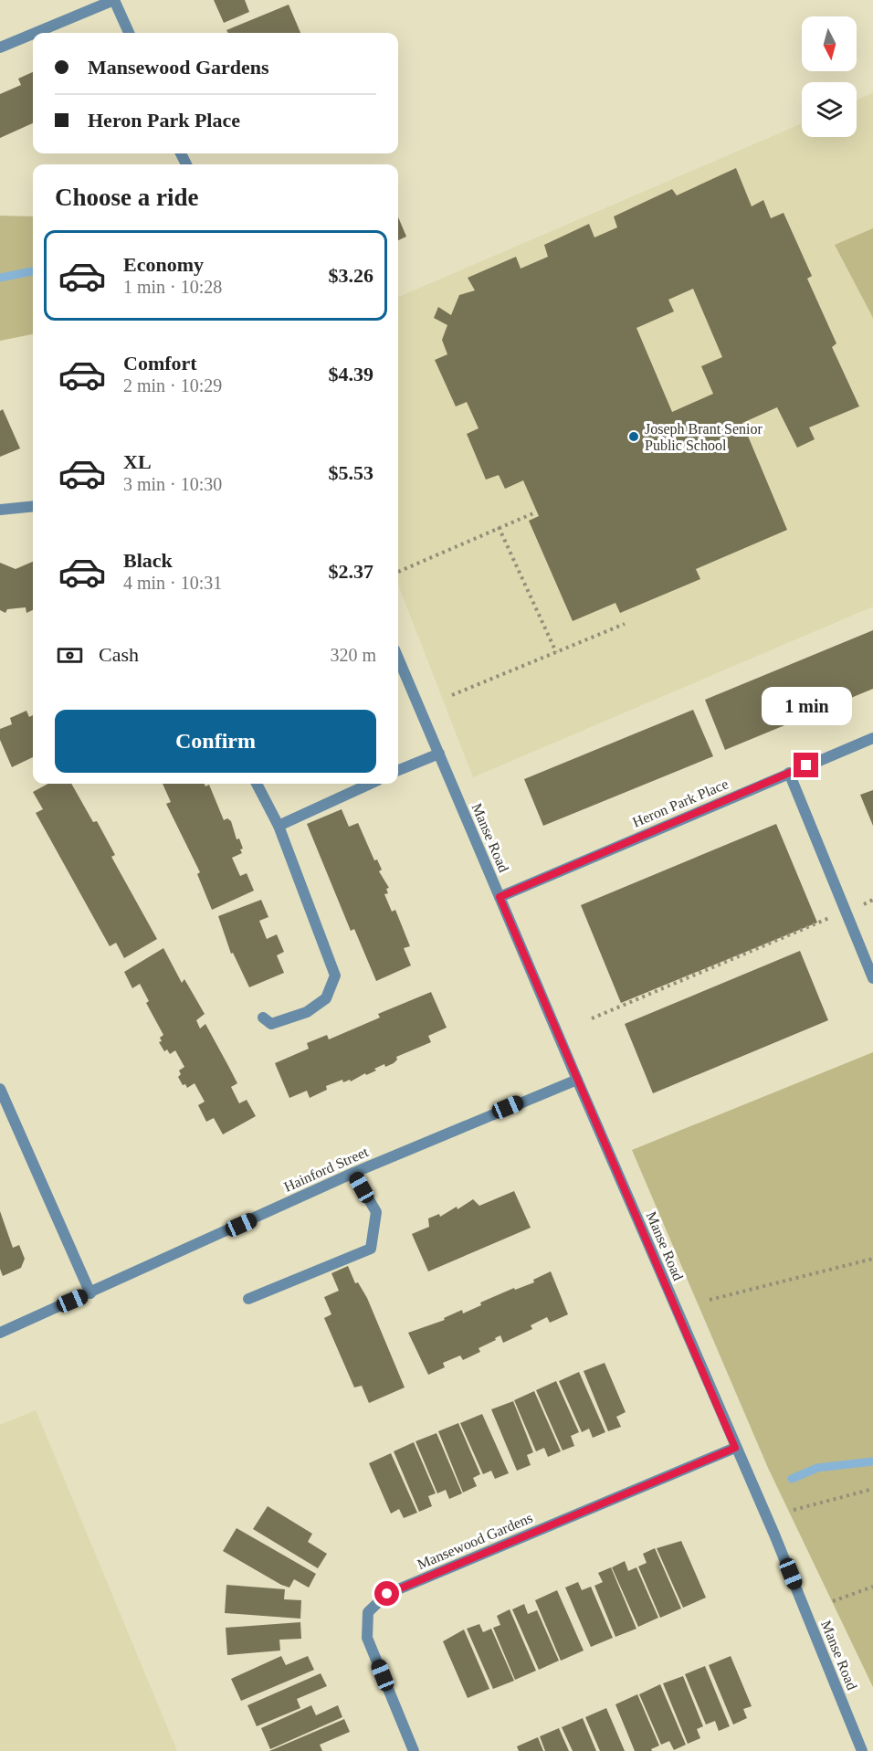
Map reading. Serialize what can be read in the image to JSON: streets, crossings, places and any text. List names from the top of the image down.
{
  "streets": {
    "street": [
      "Heron Park Place",
      "Manse Road",
      "Hainford Street",
      "Mansewood Gardens"
    ]
  },
  "crossings": [
    ["Heron Park Place", "Manse Road"],
    ["Manse Road", "Hainford Street"],
    ["Manse Road", "Mansewood Gardens"]
  ],
  "places": ["Joseph Brant Senior Public School"],
  "north": "bottom",
  "page": {
    "banner": ["Mansewood Gardens", "Heron Park Place"],
    "heading": "Choose a ride",
    "list": [
      {
        "name": "Economy",
        "note": "1 min · 10:28",
        "value": "$3.26"
      },
      {
        "name": "Comfort",
        "note": "2 min · 10:29",
        "value": "$4.39"
      },
      {
        "name": "XL",
        "note": "3 min · 10:30",
        "value": "$5.53"
      },
      {
        "name": "Black",
        "note": "4 min · 10:31",
        "value": "$2.37"
      }
    ],
    "pay": ["Cash", "320 m"],
    "bubble": "1 min",
    "buttons": "Confirm"
  }
}
